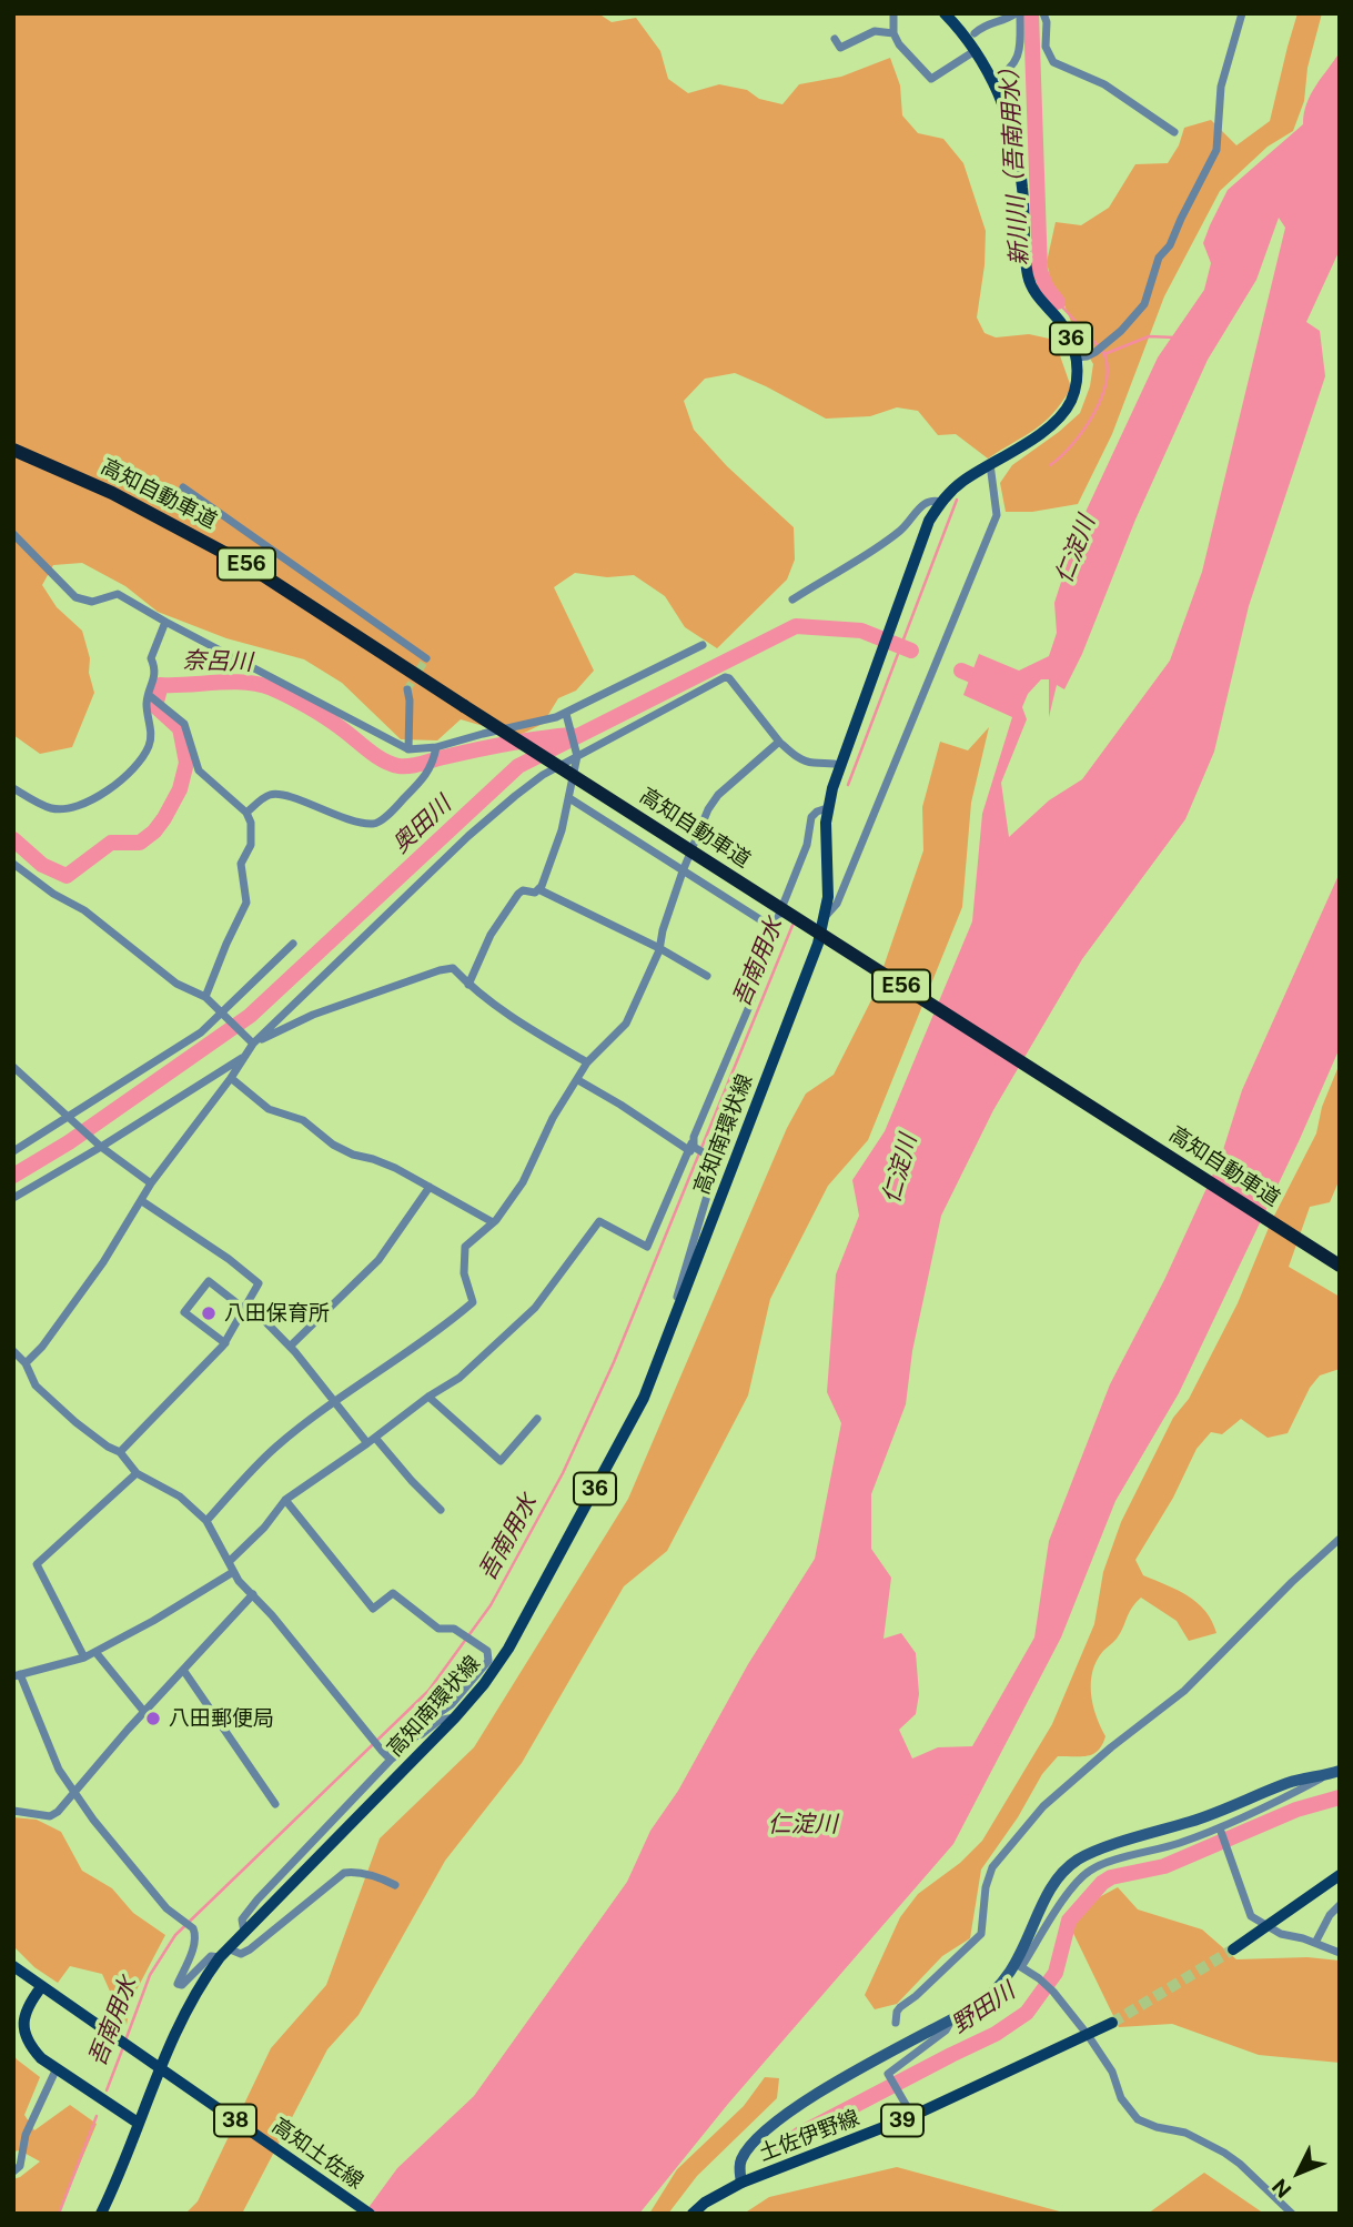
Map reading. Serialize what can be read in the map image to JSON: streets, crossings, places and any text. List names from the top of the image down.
{
  "streets": {
    "highway": ["高知自動車道", "E56"],
    "main road": [
      "36",
      "高知南環状線",
      "38",
      "39",
      "土佐伊野線",
      "高知土佐線"
    ]
  },
  "crossings": [
    ["36", "高知南環状線"]
  ],
  "water": [
    "新川川（吾南用水）",
    "仁淀川",
    "奈呂川",
    "奥田川",
    "吾南用水",
    "野田川"
  ],
  "places": ["八田保育所", "八田郵便局"],
  "north": "bottom left"
}
